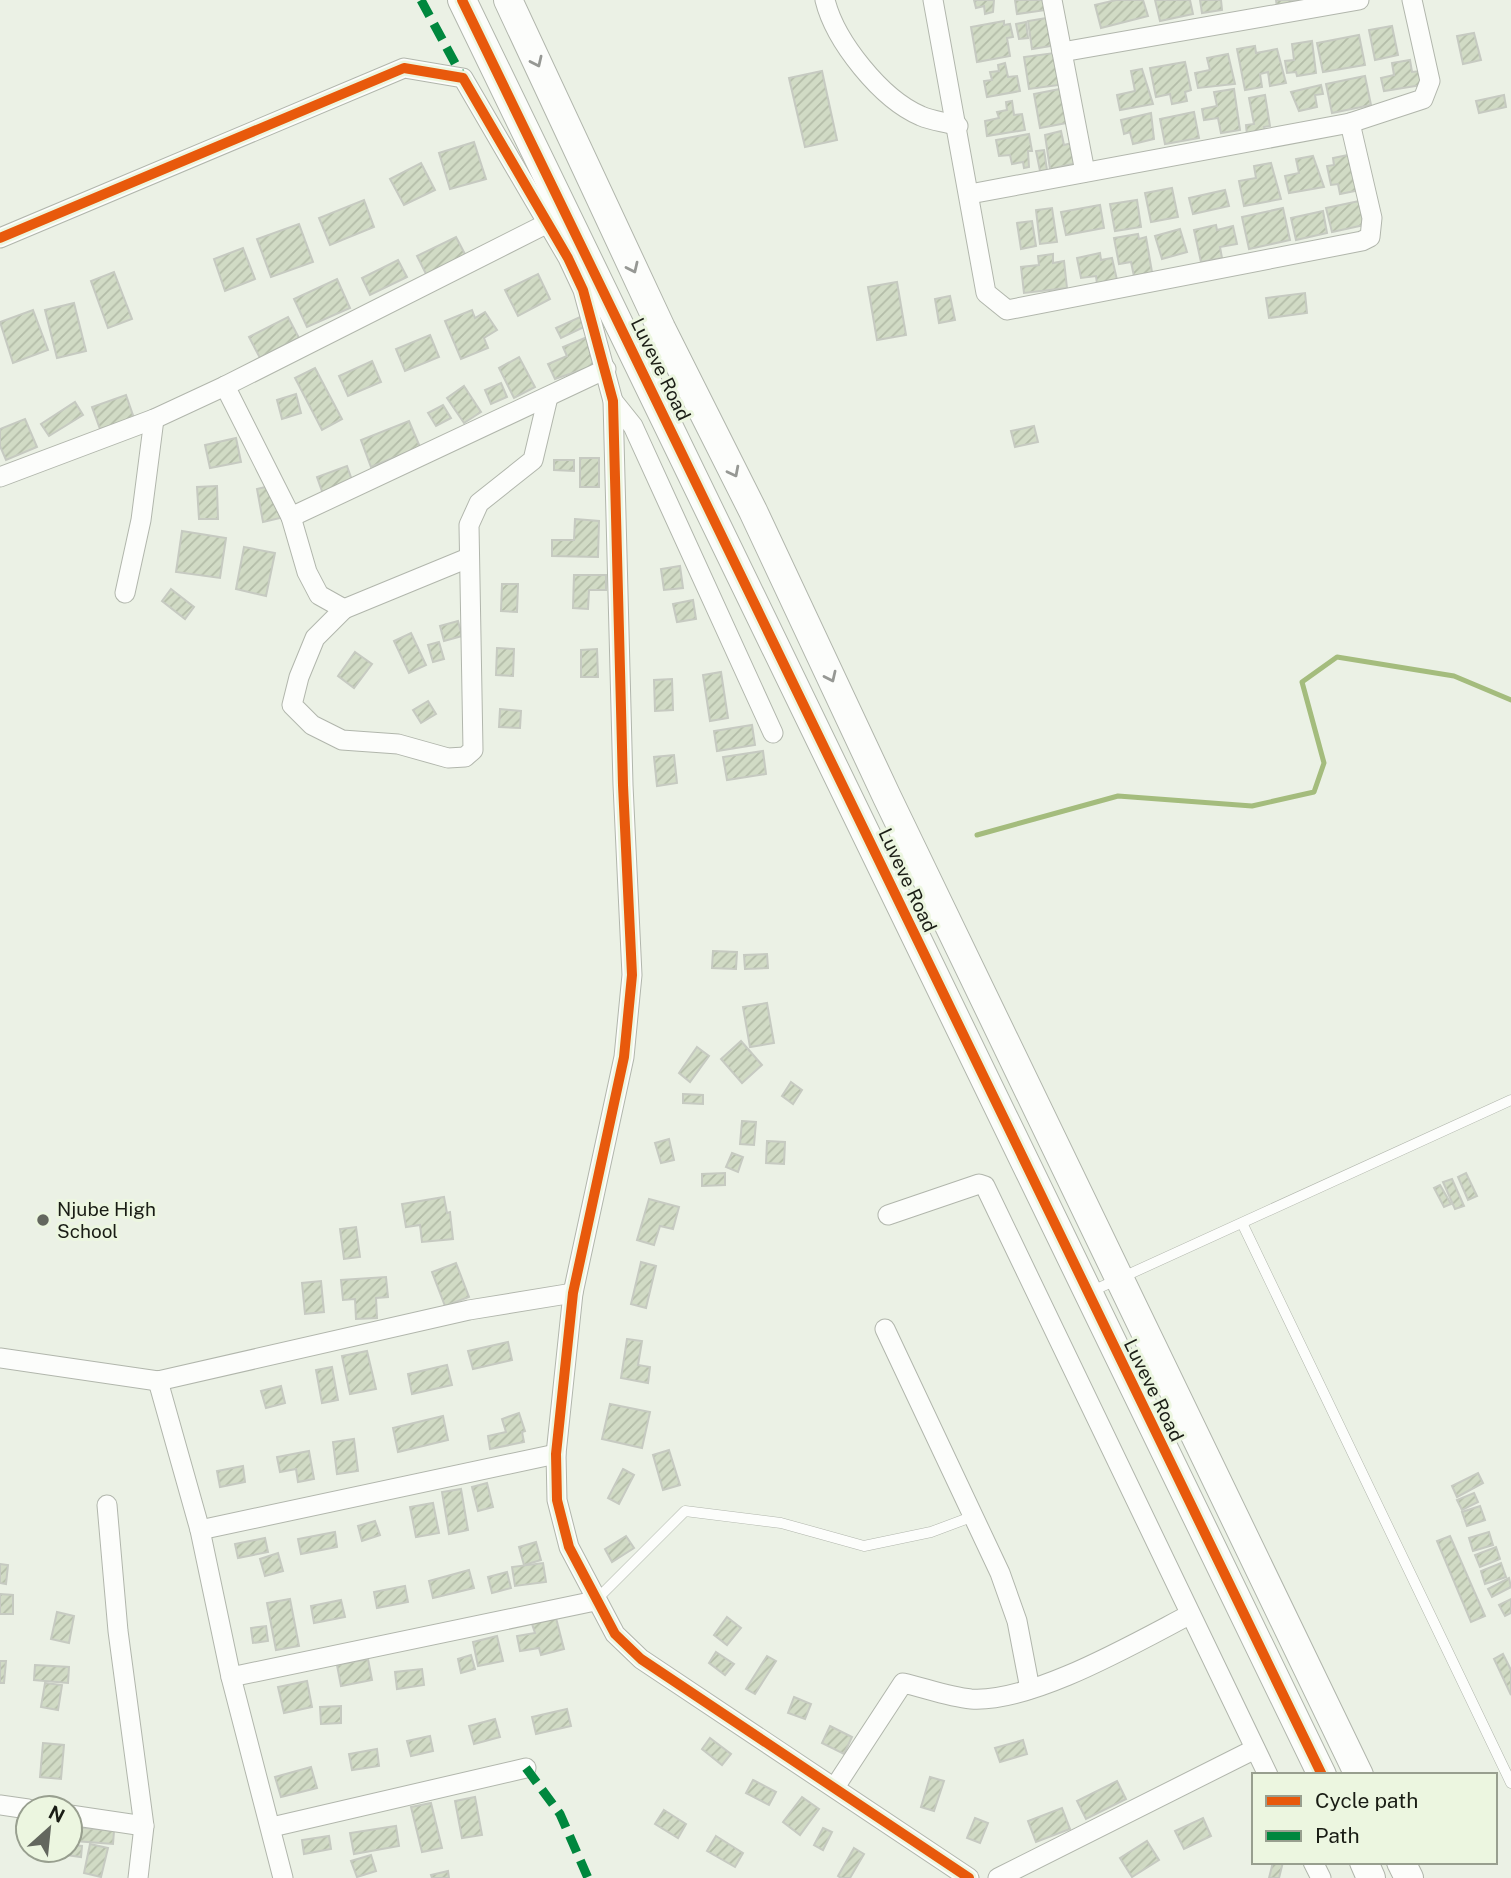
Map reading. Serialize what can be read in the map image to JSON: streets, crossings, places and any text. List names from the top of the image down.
{
  "streets": {
    "street": ["Luveve Road"]
  },
  "places": ["Njube High School"],
  "legend": ["Cycle path", "Path"],
  "north": "top right"
}
